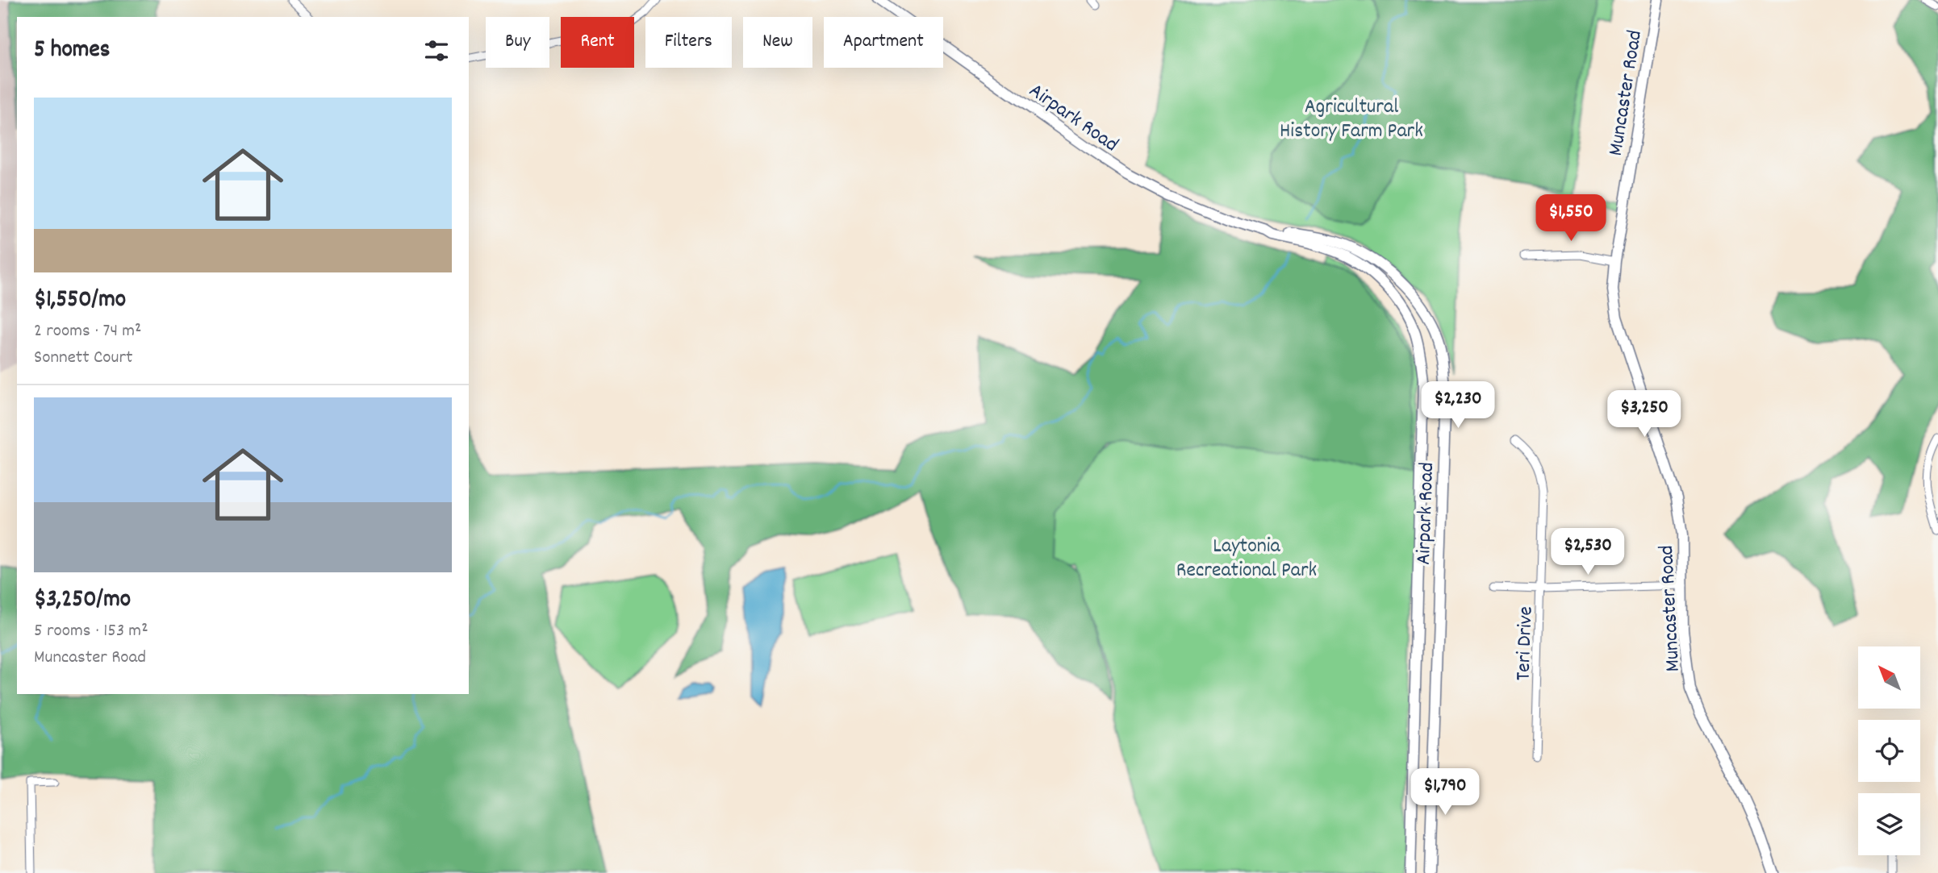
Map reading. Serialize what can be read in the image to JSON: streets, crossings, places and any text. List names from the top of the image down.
{
  "streets": {
    "street": ["Muncaster Road", "Airpark Road", "Teri Drive"]
  },
  "parks": ["Agricultural History Farm Park", "Laytonia Recreational Park"],
  "north": "top left",
  "page": {
    "chip": [
      "Buy",
      "Rent",
      "Filters",
      "New",
      "Apartment"
    ],
    "heading": "5 homes",
    "list": [
      {
        "name": "$1,550/mo",
        "note": "2 rooms · 74 m² · Sonnett Court"
      },
      {
        "name": "$3,250/mo",
        "note": "5 rooms · 153 m² · Muncaster Road"
      }
    ],
    "price": [
      "$1,550",
      "$2,230",
      "$3,250",
      "$2,530",
      "$1,790"
    ]
  }
}
